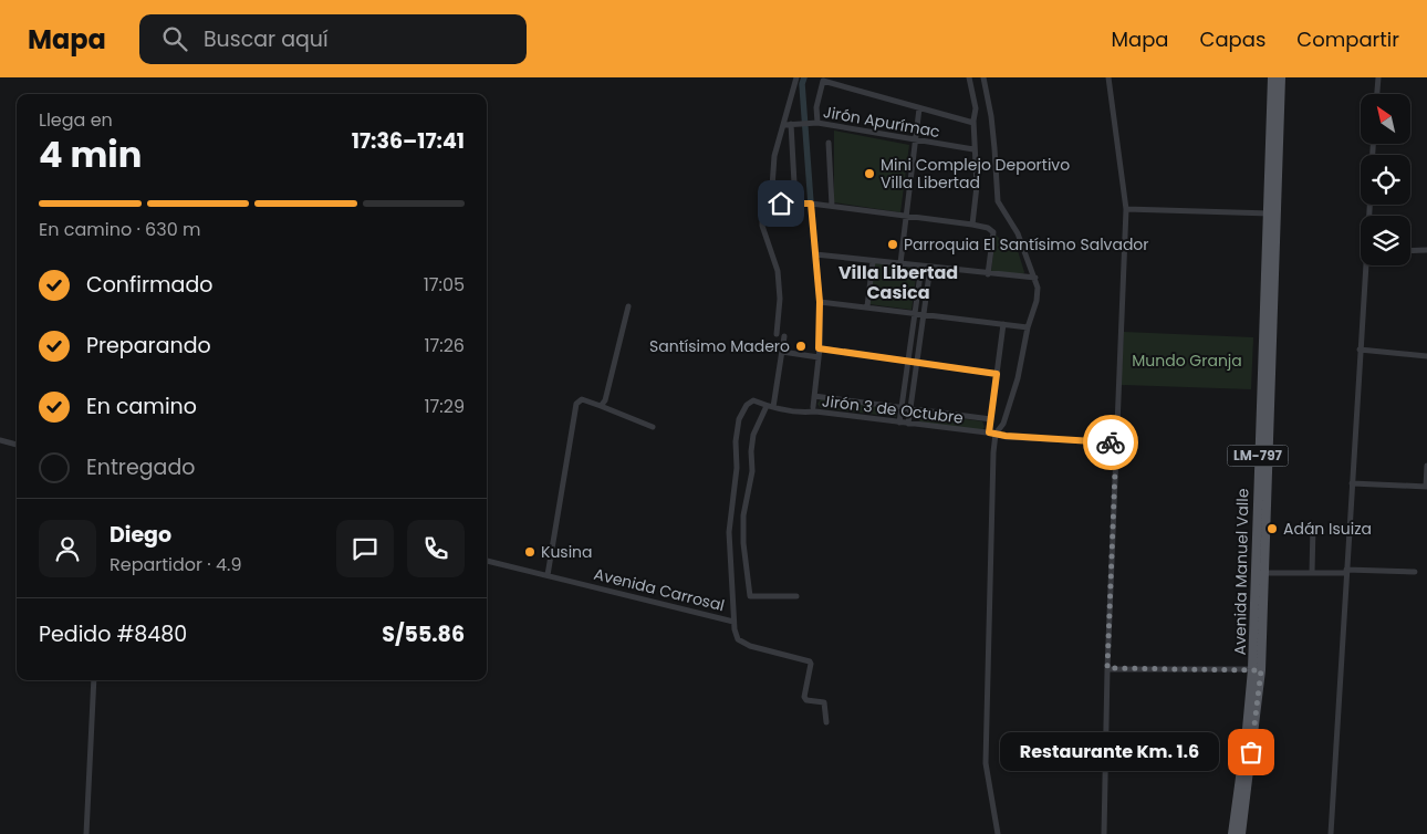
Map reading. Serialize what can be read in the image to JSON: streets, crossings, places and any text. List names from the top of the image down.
{
  "streets": {
    "main road": ["LM-797", "Avenida Manuel Valle"],
    "street": ["Jirón Apurímac", "Jirón 3 de Octubre", "Avenida Carrosal"]
  },
  "crossings": [
    ["Jirón 3 de Octubre", "Avenida Carrosal"]
  ],
  "districts": ["Villa Libertad Casica"],
  "parks": ["Mundo Granja"],
  "places": [
    "Mini Complejo Deportivo Villa Libertad",
    "Parroquia El Santísimo Salvador",
    "Santísimo Madero",
    "Adán Isuiza",
    "Kusina",
    "Restaurante Km. 1.6"
  ],
  "north": "top left",
  "page": {
    "header": "Mapa",
    "search": "Buscar aquí",
    "nav": ["Mapa", "Capas", "Compartir"],
    "heading": ["4 min", "Llega en", "17:36–17:41"],
    "panel": [
      "Diego",
      "Repartidor · 4.9",
      "Pedido #8480",
      "S/55.86"
    ],
    "bar": "En camino · 630 m",
    "list": [
      ["Confirmado", "17:05"],
      ["Preparando", "17:26"],
      ["En camino", "17:29"],
      "Entregado"
    ],
    "bubble": "Restaurante Km. 1.6"
  }
}
